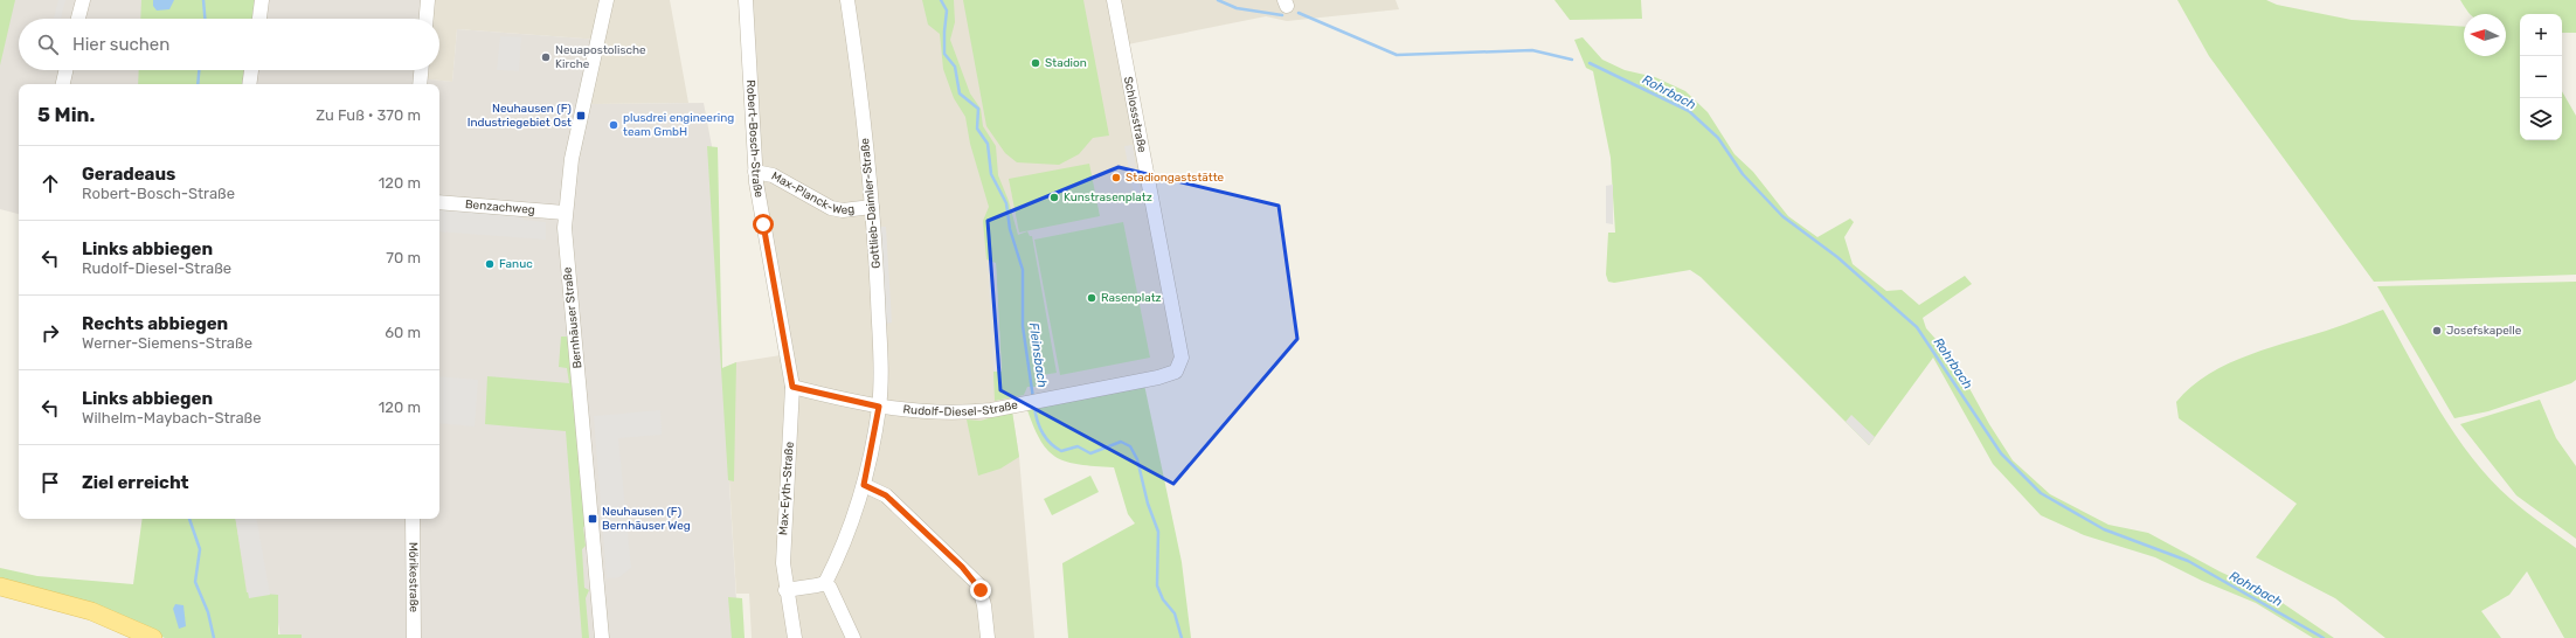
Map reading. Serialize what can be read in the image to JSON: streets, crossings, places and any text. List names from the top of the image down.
{
  "streets": {
    "street": [
      "Schlossstraße",
      "Robert-Bosch-Straße",
      "Max-Planck-Weg",
      "Gottlieb-Daimler-Straße",
      "Benzachweg",
      "Bernhäuser Straße",
      "Rudolf-Diesel-Straße",
      "Max-Eyth-Straße",
      "Mörikestraße"
    ]
  },
  "crossings": [
    ["Schlossstraße", "Rudolf-Diesel-Straße"],
    ["Robert-Bosch-Straße", "Max-Planck-Weg"],
    ["Robert-Bosch-Straße", "Rudolf-Diesel-Straße"],
    ["Robert-Bosch-Straße", "Max-Eyth-Straße"],
    ["Max-Planck-Weg", "Gottlieb-Daimler-Straße"],
    ["Gottlieb-Daimler-Straße", "Rudolf-Diesel-Straße"],
    ["Benzachweg", "Bernhäuser Straße"],
    ["Rudolf-Diesel-Straße", "Max-Eyth-Straße"]
  ],
  "water": ["Rohrbach", "Fleinsbach"],
  "places": {
    "other": [
      "Neuapostolische Kirche",
      "Stadion",
      "plusdrei engineering team GmbH",
      "Stadiongaststätte",
      "Kunstrasenplatz",
      "Fanuc",
      "Rasenplatz",
      "Josefskapelle"
    ],
    "transit": ["Neuhausen (F) Industriegebiet Ost", "Neuhausen (F) Bernhäuser Weg"]
  },
  "north": "left",
  "page": {
    "map_buttons": ["+", "−"],
    "search": "Hier suchen",
    "heading": ["5 Min.", "Zu Fuß · 370 m"],
    "list": [
      ["Geradeaus", "Robert-Bosch-Straße", "120 m"],
      ["Links abbiegen", "Rudolf-Diesel-Straße", "70 m"],
      ["Rechts abbiegen", "Werner-Siemens-Straße", "60 m"],
      ["Links abbiegen", "Wilhelm-Maybach-Straße", "120 m"],
      "Ziel erreicht"
    ]
  }
}
